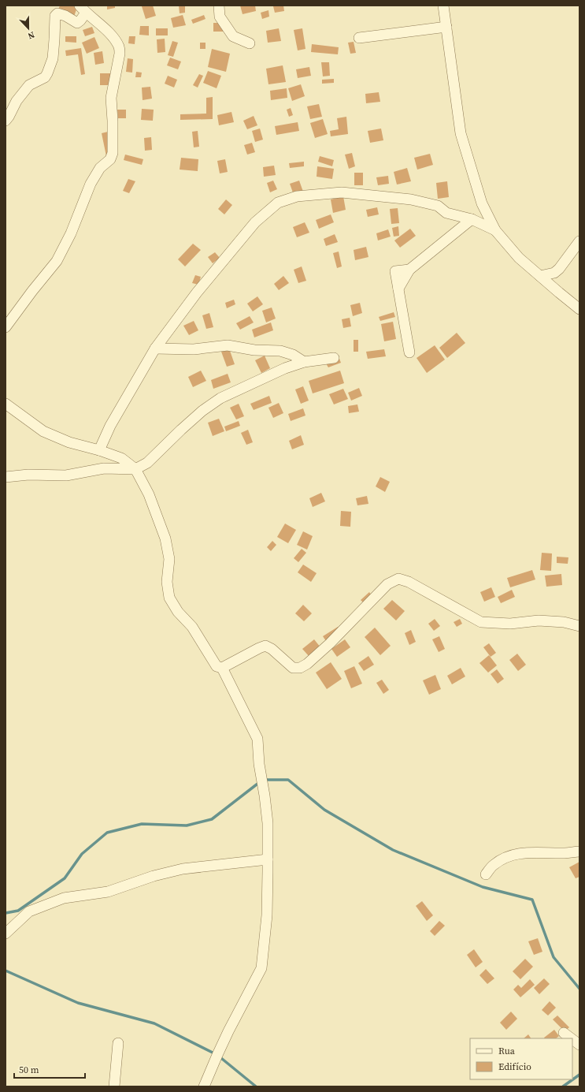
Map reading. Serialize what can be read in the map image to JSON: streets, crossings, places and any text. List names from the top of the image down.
{
  "legend": ["Rua", "Edifício"],
  "scale_bar": "50 m",
  "north": "bottom"
}
